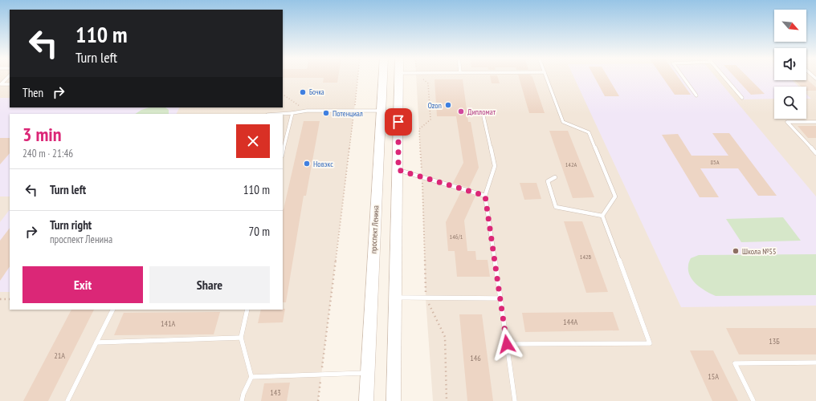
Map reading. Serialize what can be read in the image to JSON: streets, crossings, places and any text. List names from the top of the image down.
{
  "streets": {
    "main road": ["проспект Ленина"]
  },
  "places": [
    "Бочка",
    "Ozon",
    "Дипломат",
    "Потенциал",
    "Новэкс",
    "Школа №55"
  ],
  "house_numbers": [
    "85А",
    "142А",
    "146/1",
    "142Б",
    "144А",
    "141А",
    "13Б",
    "21А",
    "146",
    "15А",
    "143"
  ],
  "north": "bottom right",
  "page": {
    "turn": ["110 m", "Turn left"],
    "then": "Then",
    "heading": ["3 min", "240 m · 21:46"],
    "list": [
      {
        "name": "Turn left",
        "value": "110 m"
      },
      {
        "name": "Turn right",
        "note": "проспект Ленина",
        "value": "70 m"
      }
    ],
    "buttons": ["Exit", "Share"]
  }
}
